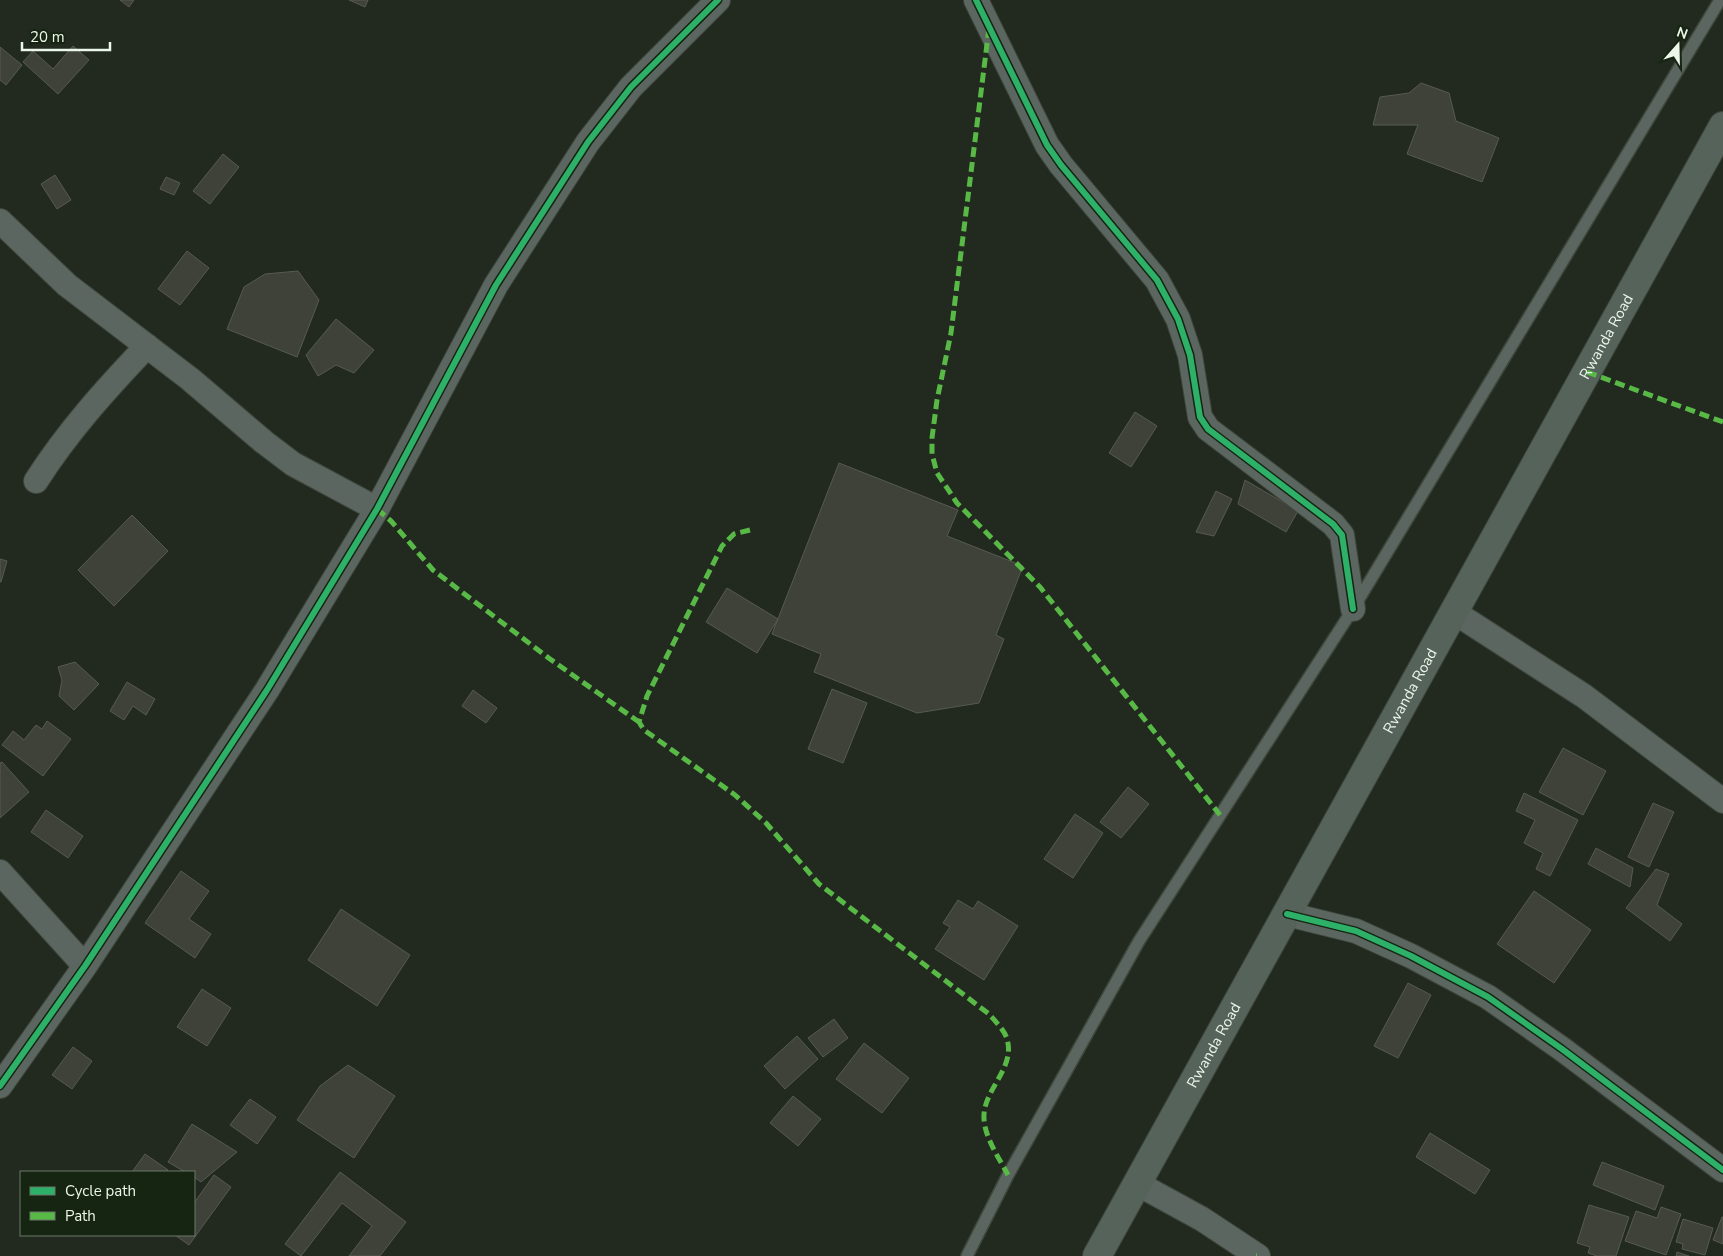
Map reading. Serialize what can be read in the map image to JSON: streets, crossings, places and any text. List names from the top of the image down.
{
  "streets": {
    "highway": ["Rwanda Road"]
  },
  "legend": ["Cycle path", "Path"],
  "scale_bar": "20 m",
  "north": "top"
}
